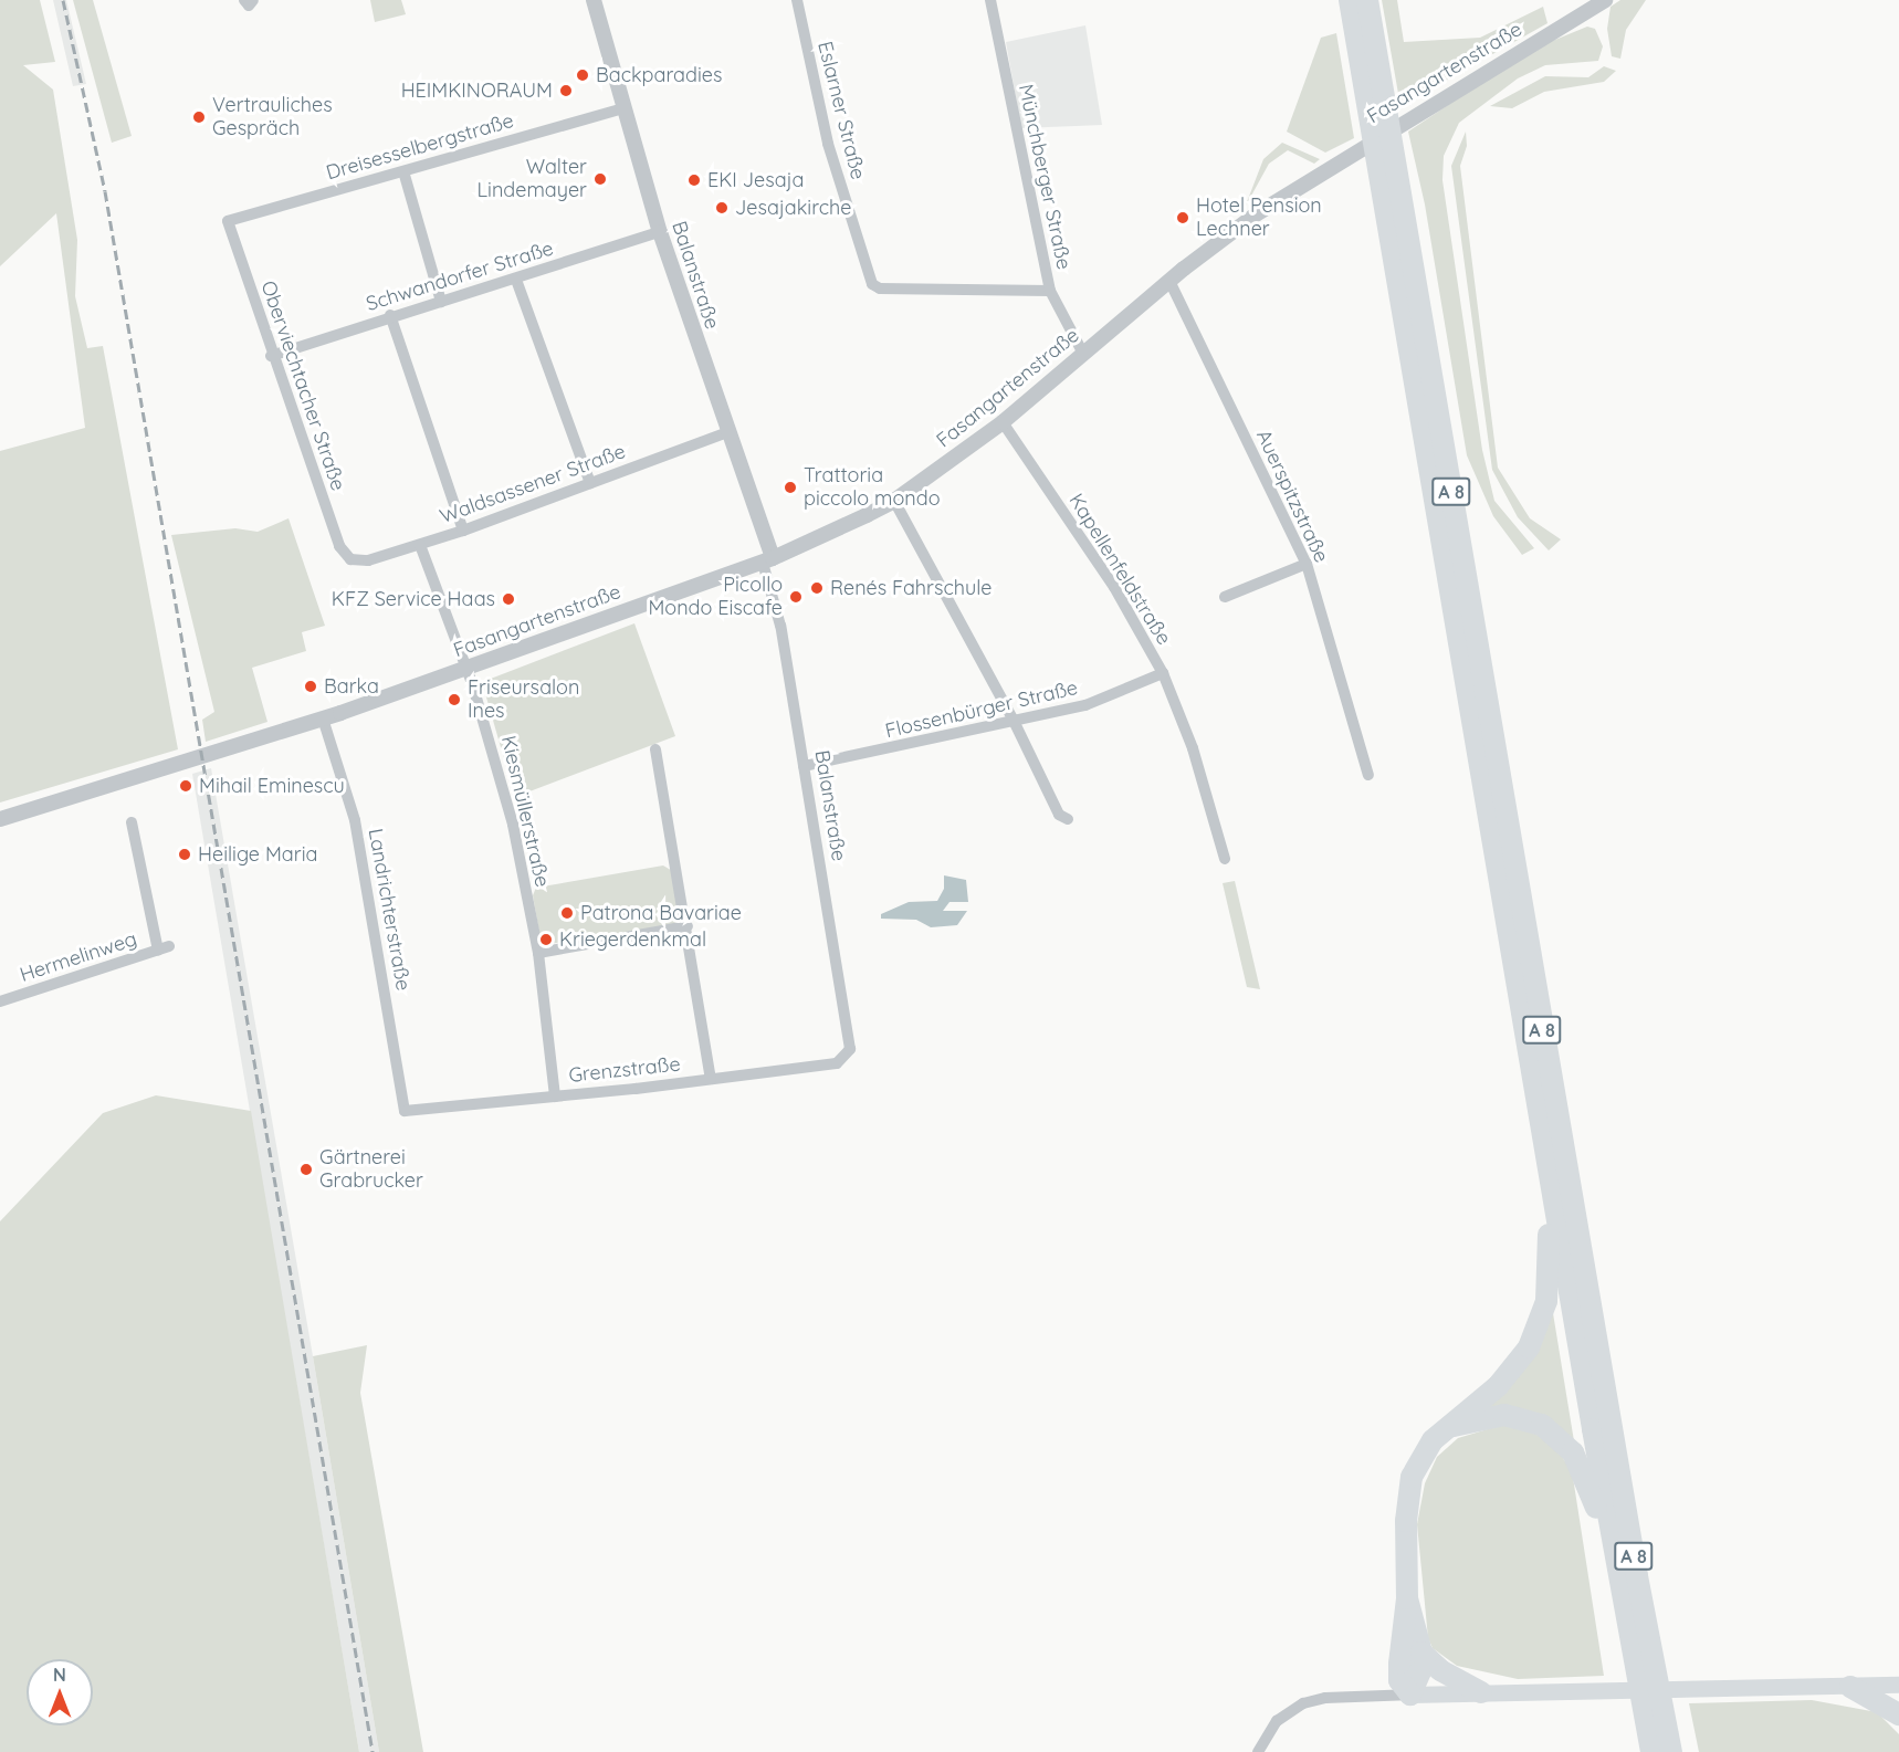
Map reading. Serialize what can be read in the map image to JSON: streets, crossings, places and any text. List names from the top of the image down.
{
  "streets": {
    "highway": ["A 8"],
    "street": [
      "Fasangartenstraße",
      "Eslarner Straße",
      "Dreisesselbergstraße",
      "Münchberger Straße",
      "Balanstraße",
      "Schwandorfer Straße",
      "Oberviechtacher Straße",
      "Waldsassener Straße",
      "Auerspitzstraße",
      "Kapellenfeldstraße",
      "Flossenbürger Straße",
      "Kiesmüllerstraße",
      "Landrichterstraße",
      "Hermelinweg",
      "Grenzstraße"
    ]
  },
  "crossings": [
    ["Fasangartenstraße", "Münchberger Straße"],
    ["Fasangartenstraße", "Balanstraße"],
    ["Fasangartenstraße", "Auerspitzstraße"],
    ["Fasangartenstraße", "Kapellenfeldstraße"],
    ["Fasangartenstraße", "Kiesmüllerstraße"],
    ["Fasangartenstraße", "Landrichterstraße"],
    ["Eslarner Straße", "Münchberger Straße"],
    ["Dreisesselbergstraße", "Balanstraße"],
    ["Dreisesselbergstraße", "Oberviechtacher Straße"],
    ["Balanstraße", "Schwandorfer Straße"],
    ["Balanstraße", "Waldsassener Straße"],
    ["Balanstraße", "Flossenbürger Straße"],
    ["Balanstraße", "Grenzstraße"],
    ["Schwandorfer Straße", "Oberviechtacher Straße"],
    ["Oberviechtacher Straße", "Waldsassener Straße"],
    ["Waldsassener Straße", "Kiesmüllerstraße"],
    ["Kapellenfeldstraße", "Flossenbürger Straße"],
    ["Kiesmüllerstraße", "Grenzstraße"],
    ["Landrichterstraße", "Grenzstraße"]
  ],
  "places": [
    "Backparadies",
    "HEIMKINORAUM",
    "Vertrauliches Gespräch",
    "Walter Lindemayer",
    "EKI Jesaja",
    "Jesajakirche",
    "Hotel Pension Lechner",
    "Trattoria piccolo mondo",
    "Renés Fahrschule",
    "Picollo Mondo Eiscafe",
    "KFZ Service Haas",
    "Barka",
    "Friseursalon Ines",
    "Mihail Eminescu",
    "Heilige Maria",
    "Patrona Bavariae",
    "Kriegerdenkmal",
    "Gärtnerei Grabrucker"
  ],
  "north": "top"
}
